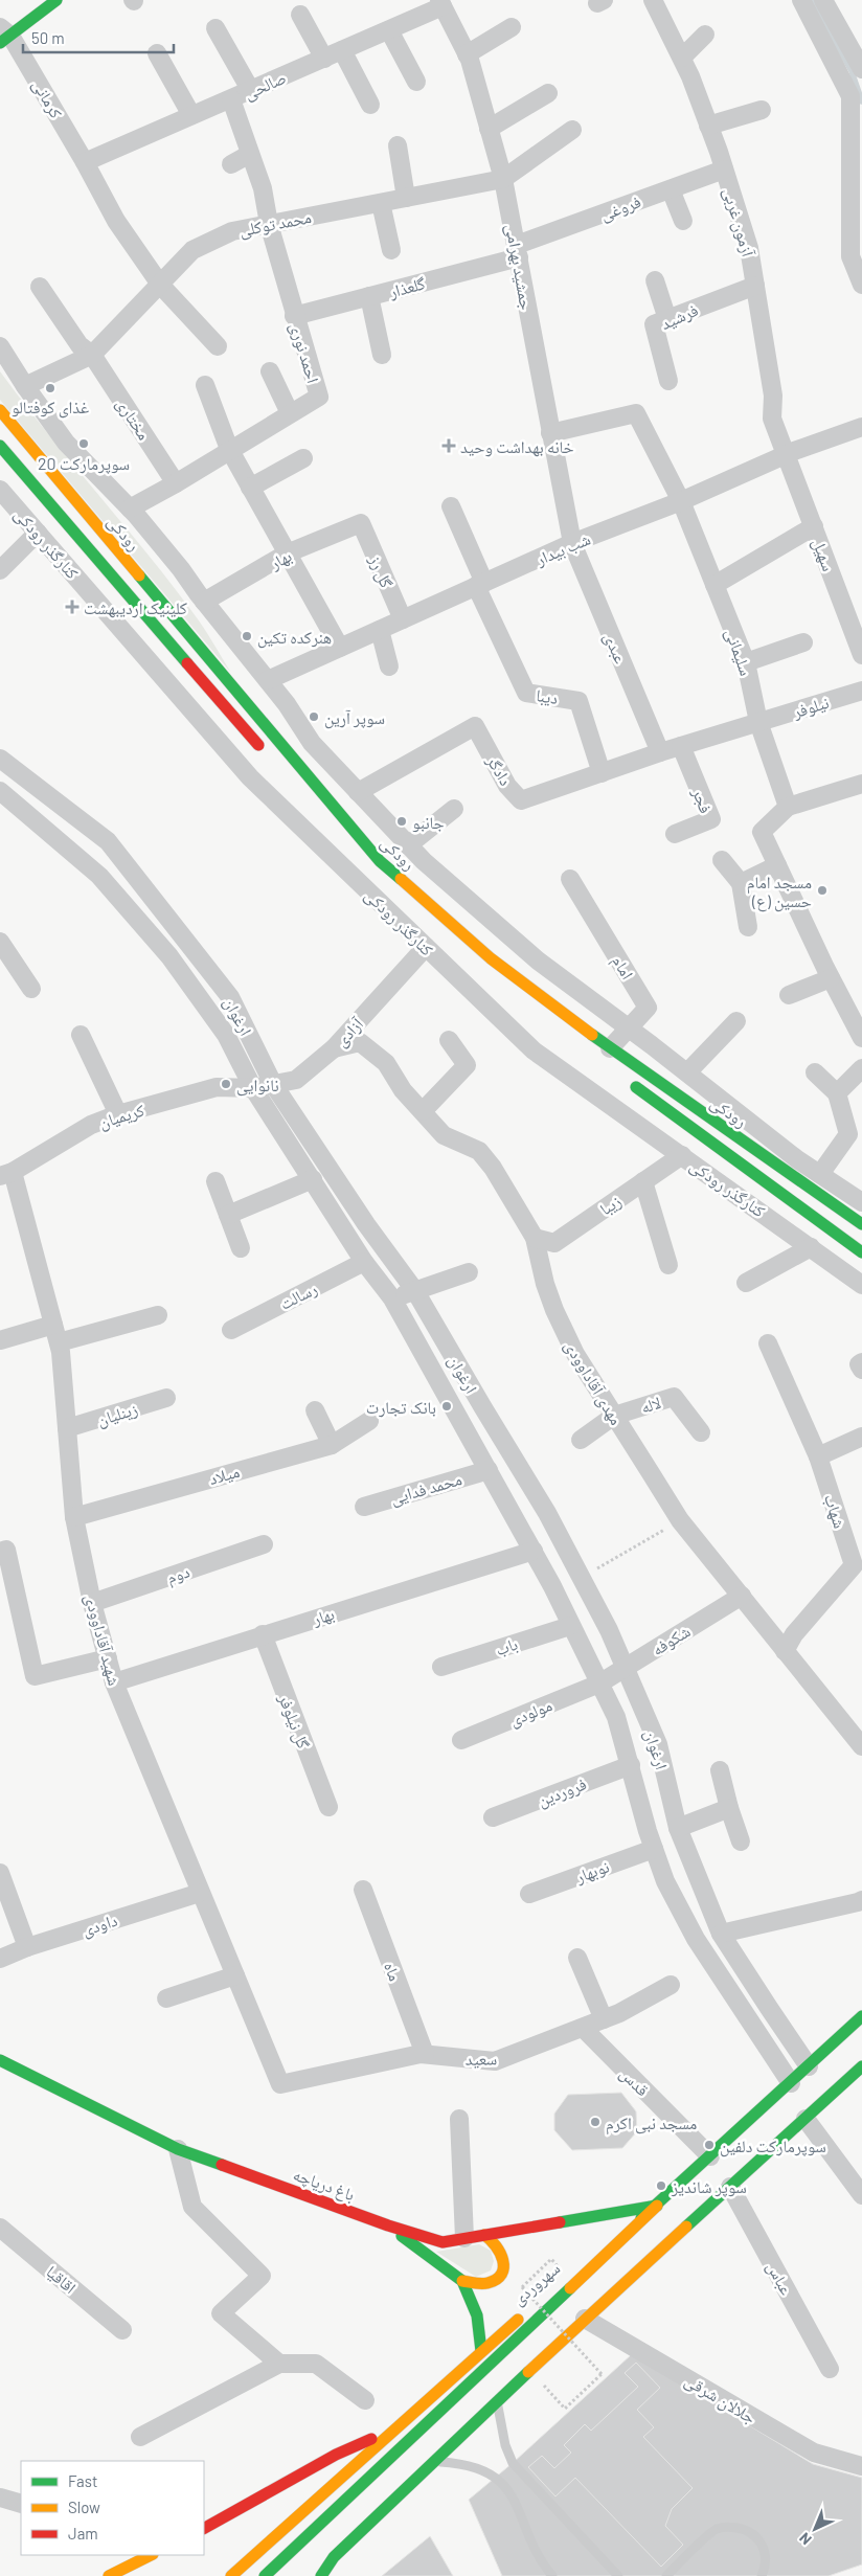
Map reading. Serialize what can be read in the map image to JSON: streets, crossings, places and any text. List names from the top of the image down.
{
  "streets": {
    "main road": ["رودکی", "باغ دریاچه", "سهروردی"],
    "street": [
      "صالحی",
      "کرمانی",
      "فروغی",
      "آزمون غربی",
      "محمد توکلی",
      "جمشید بهرامی",
      "گلعذار",
      "فرشید",
      "احمد نوری",
      "مختاری",
      "کنارگذر رودکی",
      "شب بیدار",
      "سهیل",
      "بهار",
      "گل رز",
      "عبدی",
      "سلیمانی",
      "دیبا",
      "نیلوفر",
      "دادگر",
      "فجر",
      "امام",
      "ارغوان",
      "آزادی",
      "کریمیان",
      "زیبا",
      "رسالت",
      "مهدی آقاداوودی",
      "لاله",
      "زینلیان",
      "میلاد",
      "محمد فدایی",
      "شهاب",
      "دوم",
      "شهید آقاداوودی",
      "شکوفه",
      "باب",
      "مولودی",
      "گل نیلوفر",
      "فروردین",
      "نوبهار",
      "داودی",
      "ماه",
      "سعید",
      "قدس",
      "عباس",
      "اقاقیا",
      "جلالان شرقی"
    ]
  },
  "crossings": [
    ["صالحی", "کرمانی"],
    ["صالحی", "جمشید بهرامی"],
    ["صالحی", "احمد نوری"],
    ["کرمانی", "محمد توکلی"],
    ["فروغی", "آزمون غربی"],
    ["فروغی", "جمشید بهرامی"],
    ["فروغی", "گلعذار"],
    ["آزمون غربی", "فرشید"],
    ["آزمون غربی", "شب بیدار"],
    ["آزمون غربی", "سهیل"],
    ["محمد توکلی", "جمشید بهرامی"],
    ["محمد توکلی", "احمد نوری"],
    ["محمد توکلی", "مختاری"],
    ["جمشید بهرامی", "گلعذار"],
    ["جمشید بهرامی", "شب بیدار"],
    ["جمشید بهرامی", "عبدی"],
    ["جمشید بهرامی", "سلیمانی"],
    ["گلعذار", "احمد نوری"],
    ["احمد نوری", "مختاری"],
    ["رودکی", "امام"],
    ["کنارگذر رودکی", "آزادی"],
    ["کنارگذر رودکی", "زیبا"],
    ["شب بیدار", "سهیل"],
    ["شب بیدار", "گل رز"],
    ["شب بیدار", "عبدی"],
    ["شب بیدار", "سلیمانی"],
    ["شب بیدار", "دیبا"],
    ["بهار", "گل رز"],
    ["بهار", "ارغوان"],
    ["بهار", "شهید آقاداوودی"],
    ["بهار", "گل نیلوفر"],
    ["عبدی", "دادگر"],
    ["سلیمانی", "نیلوفر"],
    ["دیبا", "دادگر"],
    ["نیلوفر", "دادگر"],
    ["نیلوفر", "فجر"],
    ["دادگر", "فجر"],
    ["ارغوان", "آزادی"],
    ["ارغوان", "کریمیان"],
    ["ارغوان", "رسالت"],
    ["ارغوان", "محمد فدایی"],
    ["ارغوان", "شکوفه"],
    ["ارغوان", "باب"],
    ["ارغوان", "مولودی"],
    ["ارغوان", "فروردین"],
    ["ارغوان", "نوبهار"],
    ["ارغوان", "سهروردی"],
    ["آزادی", "کریمیان"],
    ["آزادی", "مهدی آقاداوودی"],
    ["کریمیان", "شهید آقاداوودی"],
    ["زیبا", "مهدی آقاداوودی"],
    ["مهدی آقاداوودی", "لاله"],
    ["مهدی آقاداوودی", "شهاب"],
    ["مهدی آقاداوودی", "شکوفه"],
    ["زینلیان", "شهید آقاداوودی"],
    ["میلاد", "شهید آقاداوودی"],
    ["دوم", "شهید آقاداوودی"],
    ["شهید آقاداوودی", "داودی"],
    ["شهید آقاداوودی", "سعید"],
    ["شکوفه", "مولودی"],
    ["ماه", "سعید"],
    ["سعید", "قدس"],
    ["قدس", "سهروردی"],
    ["باغ دریاچه", "سهروردی"]
  ],
  "places": {
    "other": [
      "غذای کوفتالو",
      "سوپرمارکت 20",
      "هنرکده تکین",
      "سوپر آرین",
      "جانبو",
      "مسجد امام حسین (ع)",
      "نانوایی",
      "بانک تجارت",
      "مسجد نبی اکرم",
      "سوپرمارکت دلفین",
      "سوپر شاندیز"
    ],
    "health": ["خانه بهداشت وحید", "کلینیک اردیبهشت"]
  },
  "legend": ["Fast", "Slow", "Jam"],
  "scale_bar": "50 m",
  "north": "bottom left"
}
